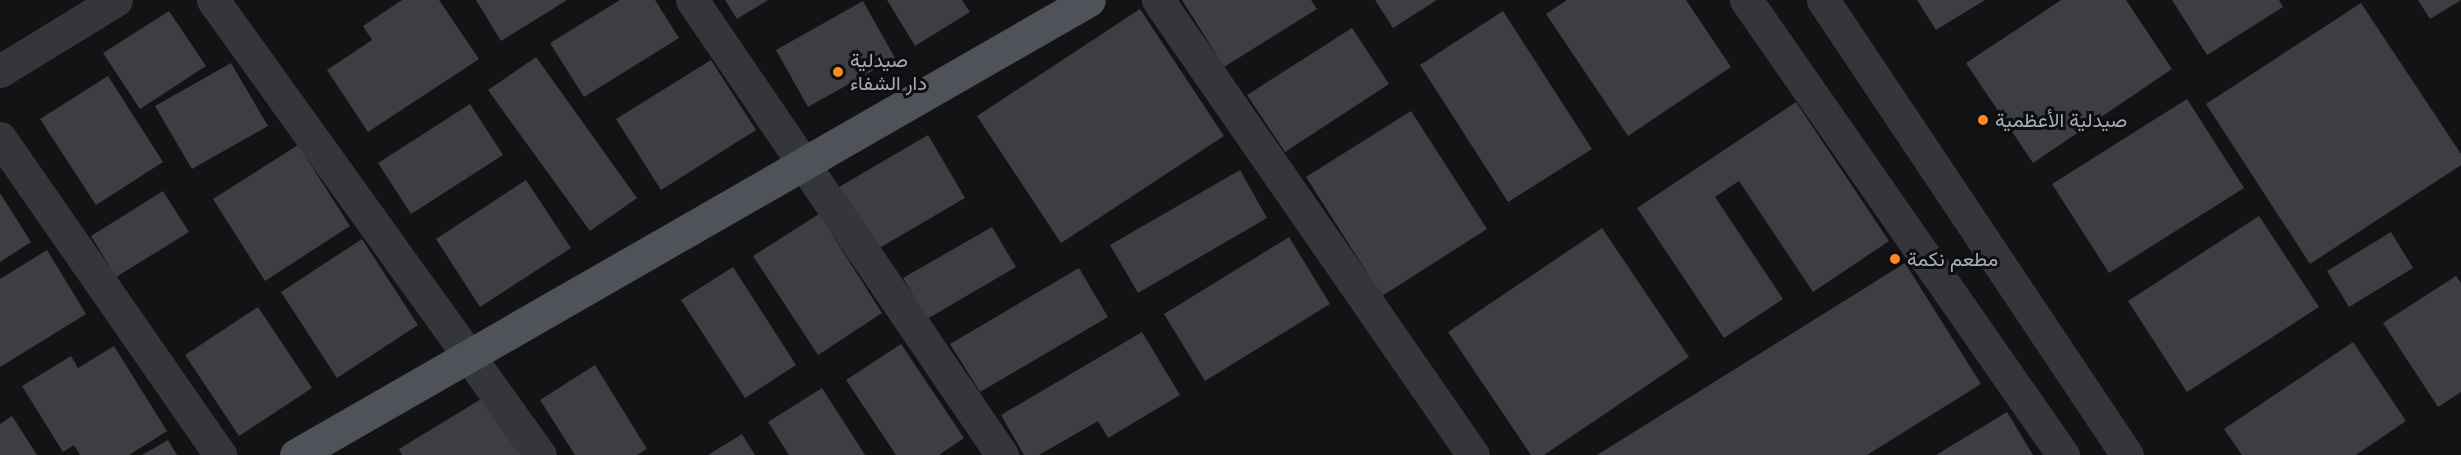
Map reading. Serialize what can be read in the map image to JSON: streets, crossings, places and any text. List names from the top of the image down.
{
  "places": ["صيدلية دار الشفاء", "صيدلية الأعظمية", "مطعم نكمة"]
}
